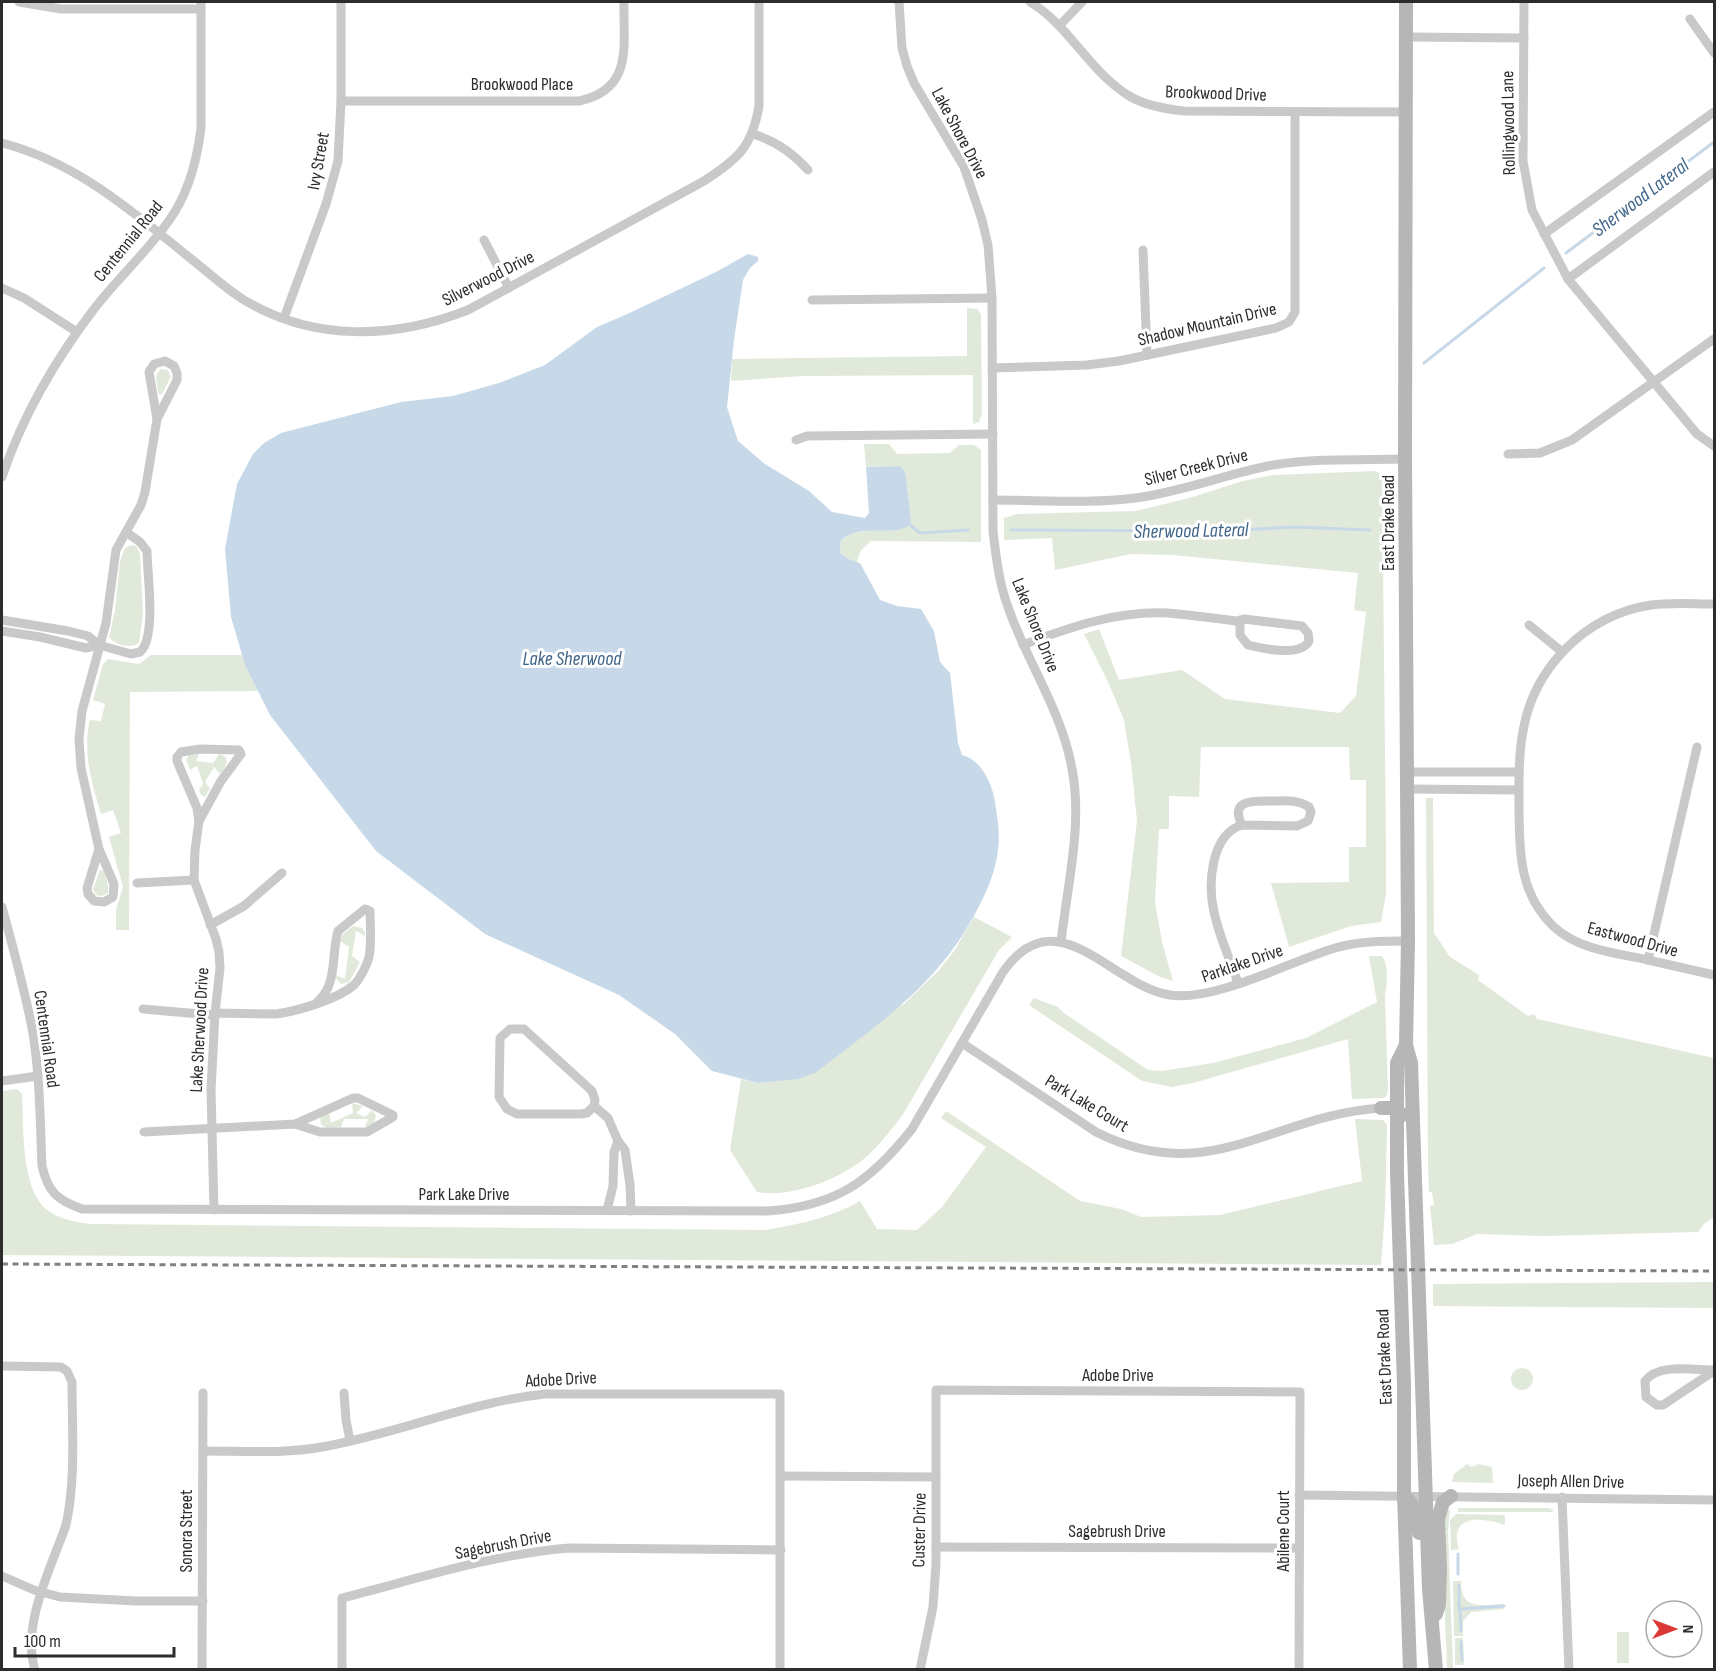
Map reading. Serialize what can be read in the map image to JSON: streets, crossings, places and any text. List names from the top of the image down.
{
  "streets": {
    "main road": ["East Drake Road"],
    "street": [
      "Brookwood Place",
      "Brookwood Drive",
      "Rollingwood Lane",
      "Lake Shore Drive",
      "Ivy Street",
      "Centennial Road",
      "Silverwood Drive",
      "Shadow Mountain Drive",
      "Silver Creek Drive",
      "Eastwood Drive",
      "Parklake Drive",
      "Lake Sherwood Drive",
      "Park Lake Court",
      "Park Lake Drive",
      "Adobe Drive",
      "Joseph Allen Drive",
      "Custer Drive",
      "Sonora Street",
      "Sagebrush Drive",
      "Abilene Court"
    ]
  },
  "crossings": [
    ["Brookwood Place", "Ivy Street"],
    ["Brookwood Drive", "Shadow Mountain Drive"],
    ["Brookwood Drive", "East Drake Road"],
    ["Lake Shore Drive", "Shadow Mountain Drive"],
    ["Lake Shore Drive", "Silver Creek Drive"],
    ["Lake Shore Drive", "Parklake Drive"],
    ["Ivy Street", "Silverwood Drive"],
    ["Centennial Road", "Silverwood Drive"],
    ["Centennial Road", "Park Lake Drive"],
    ["Silver Creek Drive", "East Drake Road"],
    ["East Drake Road", "Parklake Drive"],
    ["East Drake Road", "Joseph Allen Drive"],
    ["Lake Sherwood Drive", "Park Lake Drive"],
    ["Park Lake Court", "Park Lake Drive"],
    ["Adobe Drive", "Custer Drive"],
    ["Adobe Drive", "Sonora Street"],
    ["Adobe Drive", "Abilene Court"],
    ["Custer Drive", "Sagebrush Drive"],
    ["Sagebrush Drive", "Abilene Court"]
  ],
  "water": ["Sherwood Lateral", "Lake Sherwood"],
  "scale_bar": "100 m",
  "north": "right"
}
